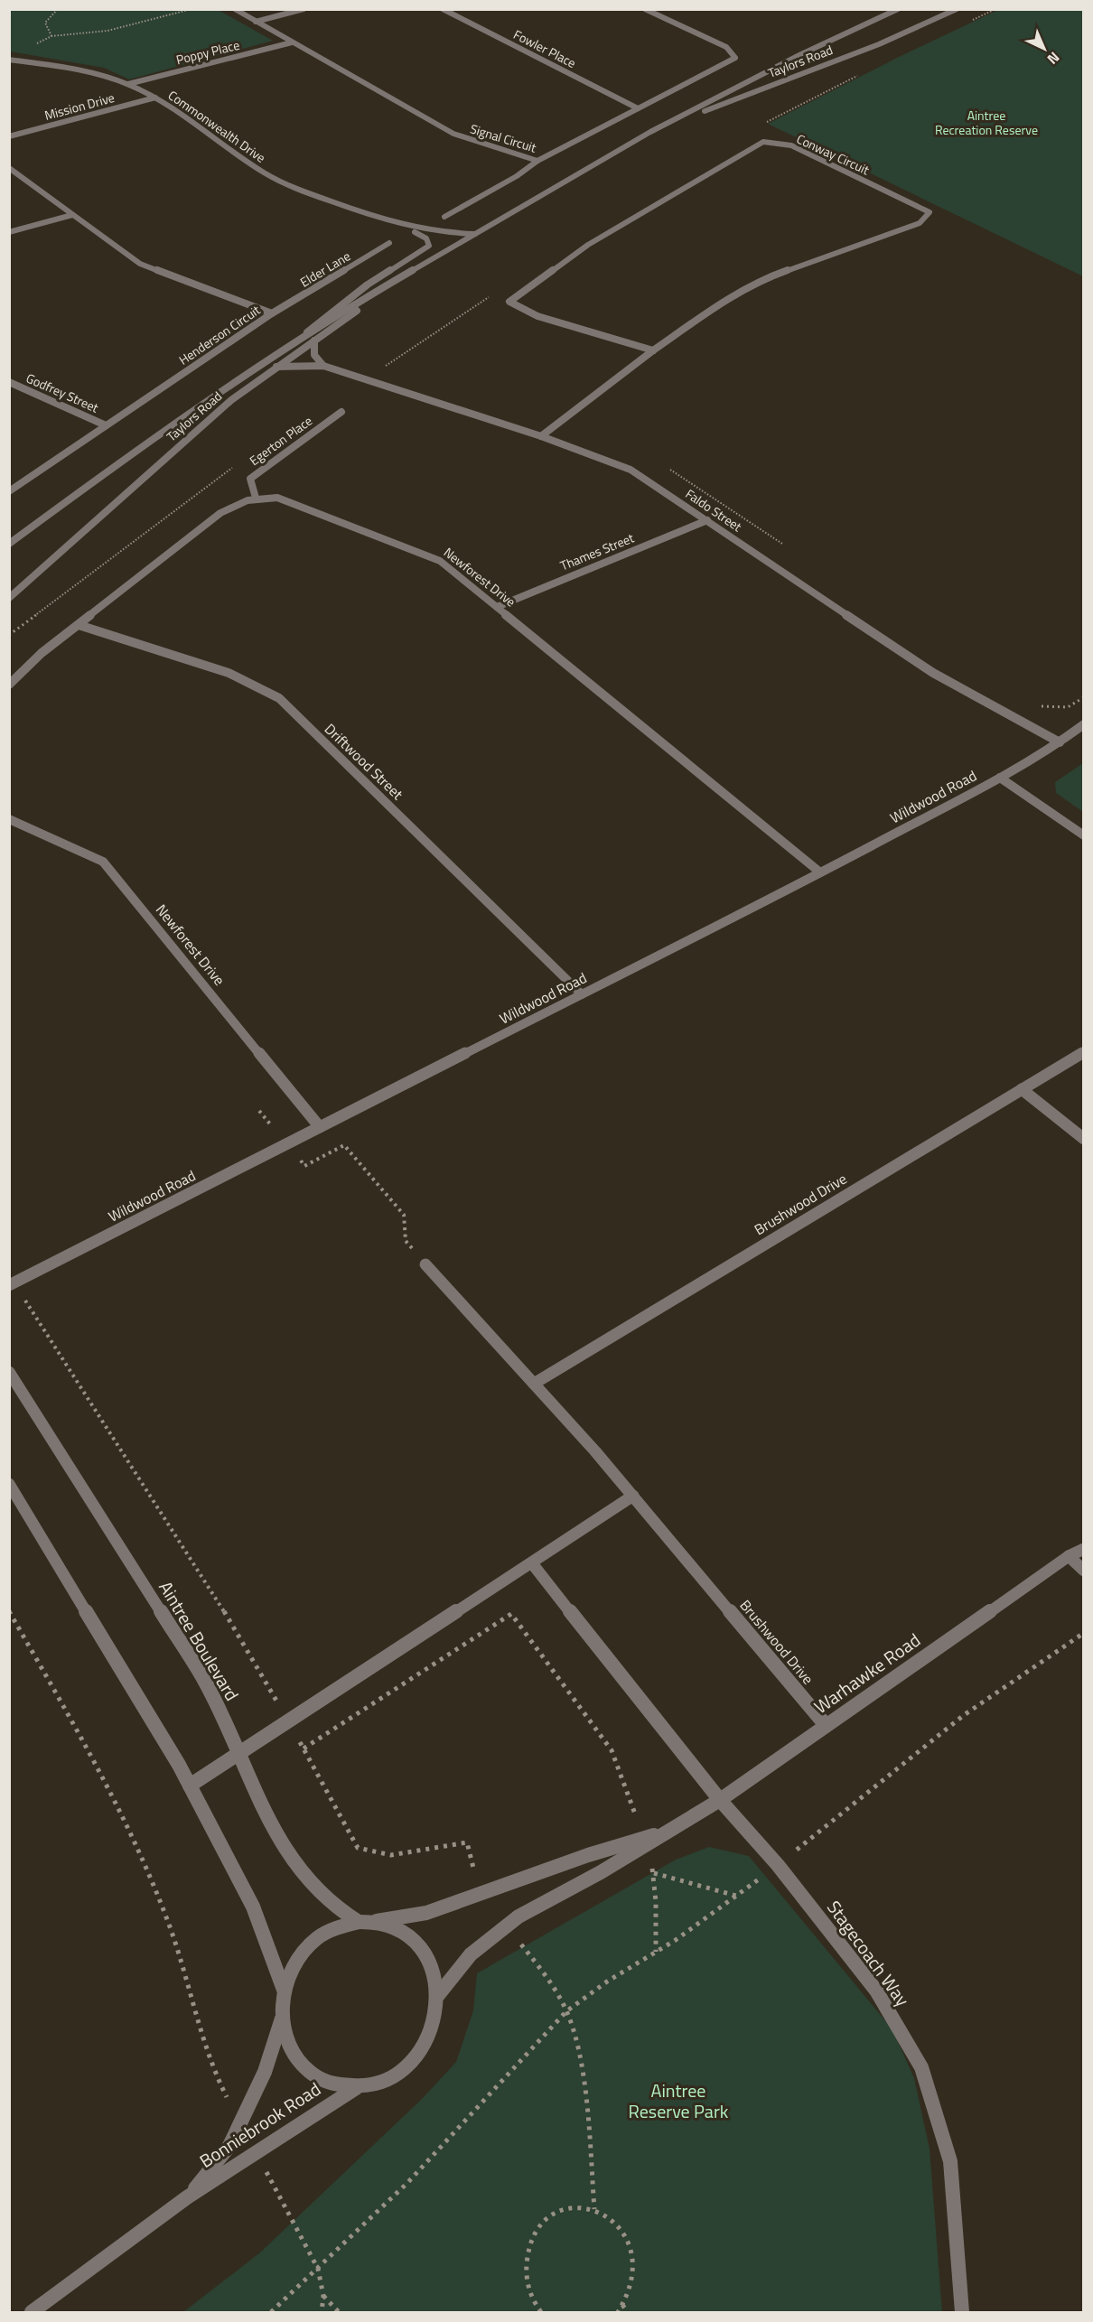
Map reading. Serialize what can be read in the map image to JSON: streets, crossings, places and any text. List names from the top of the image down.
{
  "streets": {
    "street": [
      "Fowler Place",
      "Poppy Place",
      "Taylors Road",
      "Mission Drive",
      "Commonwealth Drive",
      "Signal Circuit",
      "Conway Circuit",
      "Elder Lane",
      "Henderson Circuit",
      "Godfrey Street",
      "Egerton Place",
      "Faldo Street",
      "Thames Street",
      "Newforest Drive",
      "Driftwood Street",
      "Wildwood Road",
      "Brushwood Drive",
      "Aintree Boulevard",
      "Warhawke Road",
      "Stagecoach Way",
      "Bonniebrook Road"
    ]
  },
  "crossings": [
    ["Fowler Place", "Signal Circuit"],
    ["Poppy Place", "Commonwealth Drive"],
    ["Poppy Place", "Signal Circuit"],
    ["Taylors Road", "Commonwealth Drive"],
    ["Taylors Road", "Faldo Street"],
    ["Mission Drive", "Commonwealth Drive"],
    ["Conway Circuit", "Faldo Street"],
    ["Elder Lane", "Henderson Circuit"],
    ["Henderson Circuit", "Godfrey Street"],
    ["Egerton Place", "Newforest Drive"],
    ["Faldo Street", "Thames Street"],
    ["Faldo Street", "Wildwood Road"],
    ["Thames Street", "Newforest Drive"],
    ["Newforest Drive", "Driftwood Street"],
    ["Newforest Drive", "Wildwood Road"],
    ["Driftwood Street", "Wildwood Road"],
    ["Brushwood Drive", "Warhawke Road"],
    ["Aintree Boulevard", "Bonniebrook Road"],
    ["Warhawke Road", "Stagecoach Way"]
  ],
  "parks": ["Aintree Recreation Reserve", "Aintree Reserve Park"],
  "north": "bottom right"
}
